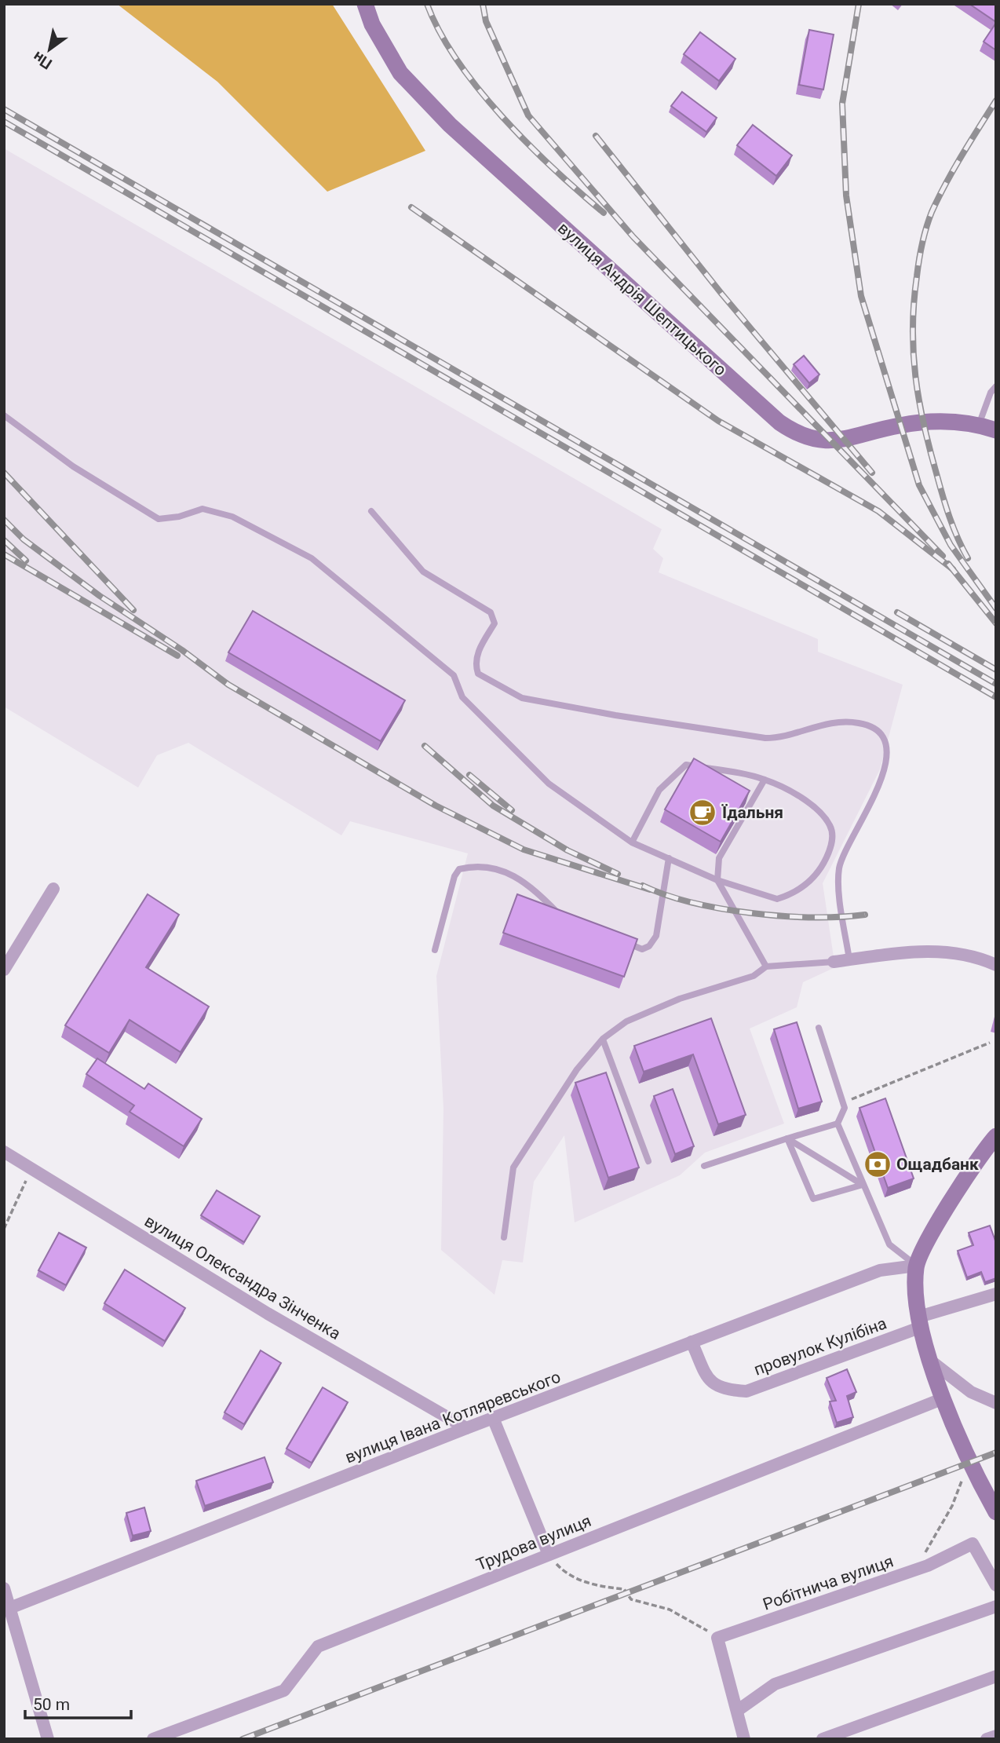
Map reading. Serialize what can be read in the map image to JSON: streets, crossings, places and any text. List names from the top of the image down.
{
  "streets": {
    "main road": ["вулиця Андрія Шептицького"],
    "street": [
      "вулиця Олександра Зінченка",
      "провулок Кулібіна",
      "вулиця Івана Котляревського",
      "Трудова вулиця",
      "Робітнича вулиця"
    ]
  },
  "crossings": [
    ["вулиця Олександра Зінченка", "вулиця Івана Котляревського"],
    ["провулок Кулібіна", "вулиця Івана Котляревського"]
  ],
  "places": {
    "cafe": ["Їдальня"],
    "bank": ["Ощадбанк"]
  },
  "scale_bar": "50 m",
  "north": "bottom left"
}
